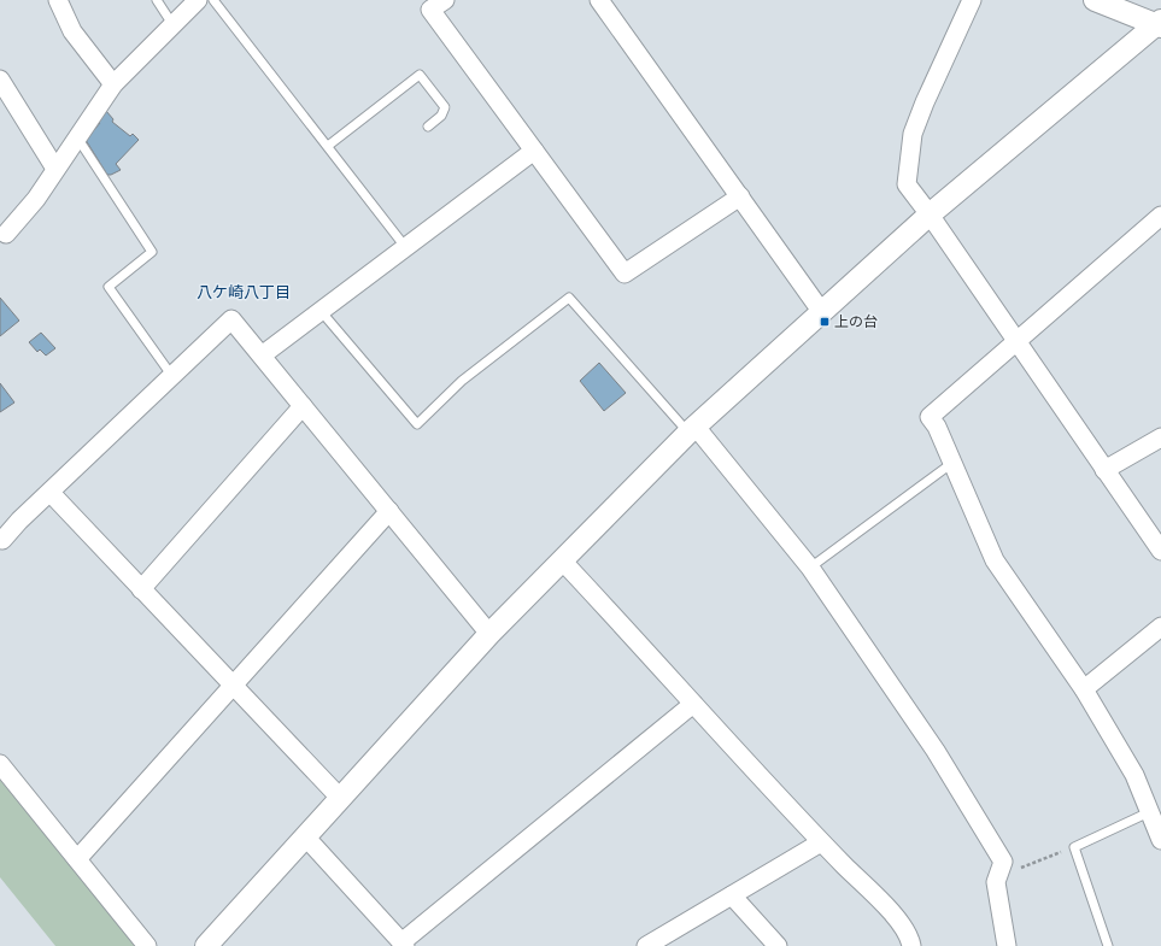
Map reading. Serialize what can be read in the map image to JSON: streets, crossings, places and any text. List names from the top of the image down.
{
  "districts": ["八ケ崎八丁目"],
  "places": {
    "transit": ["上の台"]
  }
}
